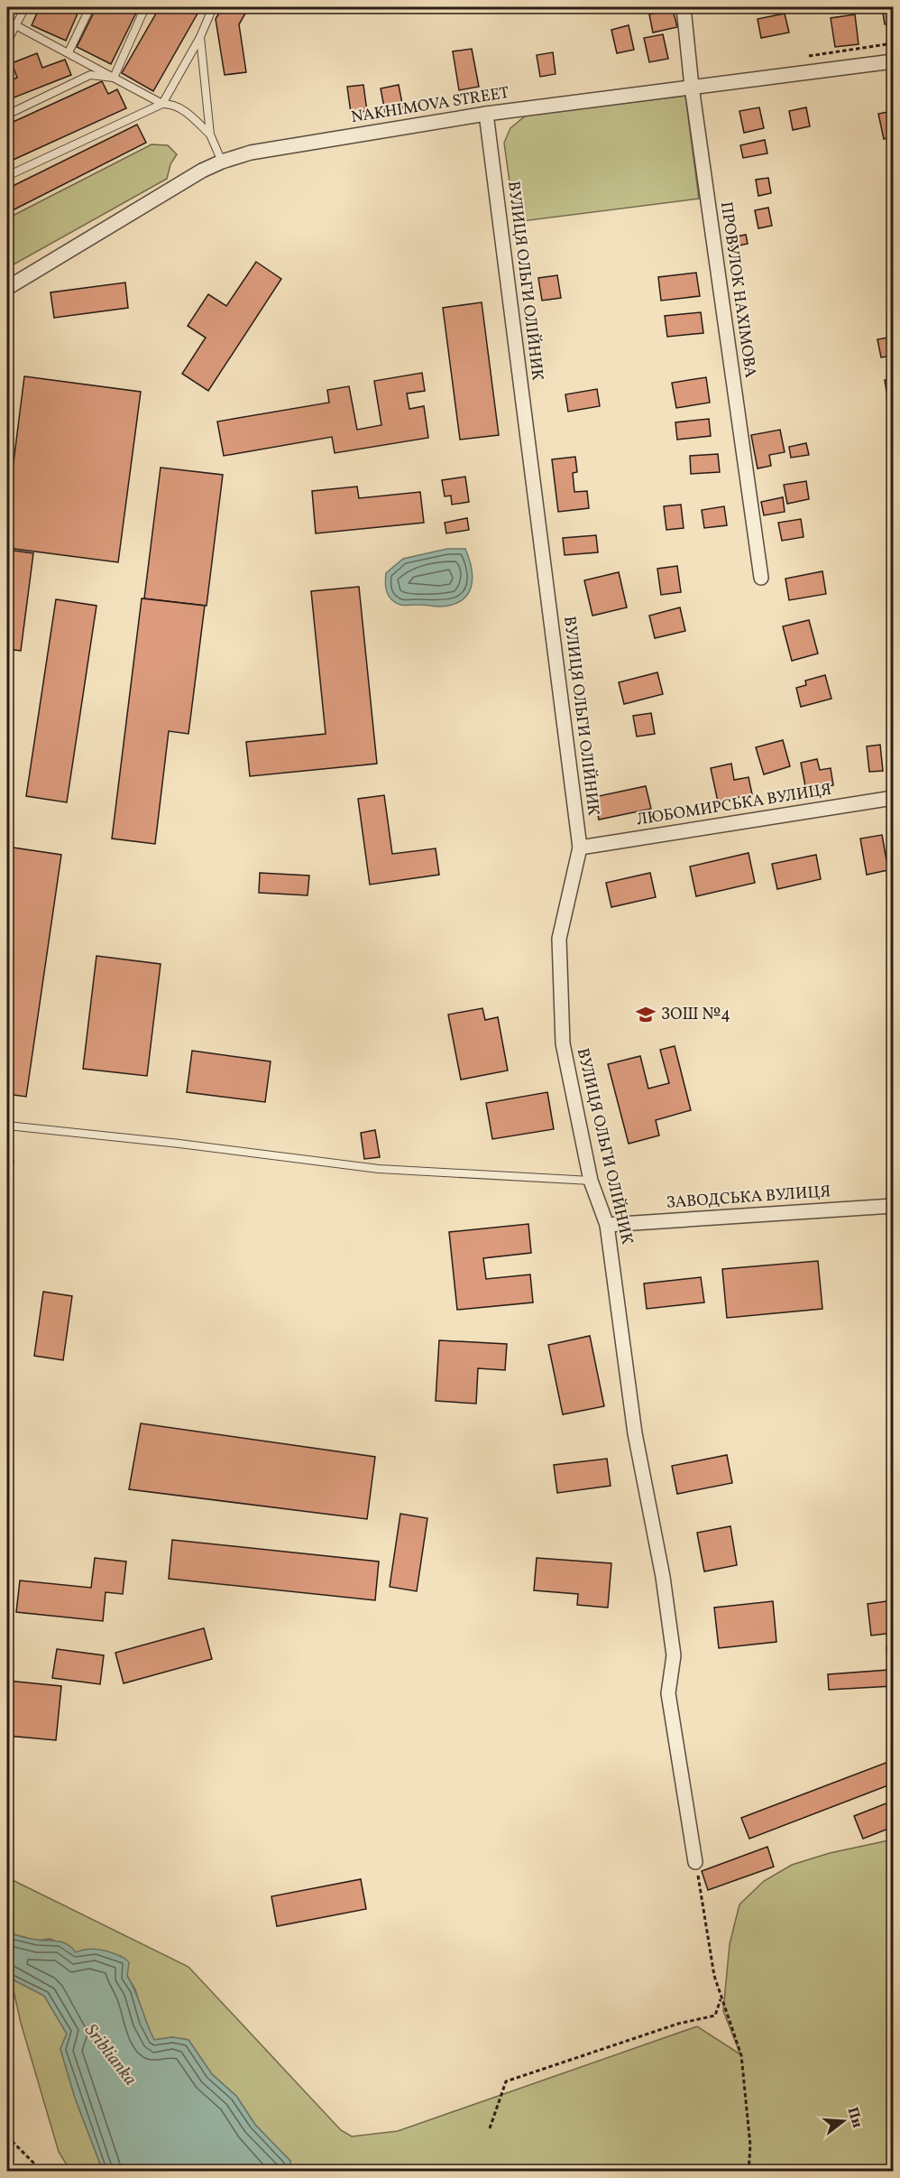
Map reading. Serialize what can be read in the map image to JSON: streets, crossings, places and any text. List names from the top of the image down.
{
  "streets": {
    "street": [
      "NAKHIMOVA STREET",
      "ВУЛИЦЯ ОЛЬГИ ОЛІЙНИК",
      "ПРОВУЛОК НАХІМОВА",
      "ЛЮБОМИРСЬКА ВУЛИЦЯ",
      "ЗАВОДСЬКА ВУЛИЦЯ"
    ]
  },
  "crossings": [
    ["NAKHIMOVA STREET", "ВУЛИЦЯ ОЛЬГИ ОЛІЙНИК"],
    ["NAKHIMOVA STREET", "ПРОВУЛОК НАХІМОВА"],
    ["ВУЛИЦЯ ОЛЬГИ ОЛІЙНИК", "ЛЮБОМИРСЬКА ВУЛИЦЯ"],
    ["ВУЛИЦЯ ОЛЬГИ ОЛІЙНИК", "ЗАВОДСЬКА ВУЛИЦЯ"]
  ],
  "water": ["Sriblianka"],
  "places": {
    "school or university": ["ЗОШ №4"]
  },
  "north": "right"
}
